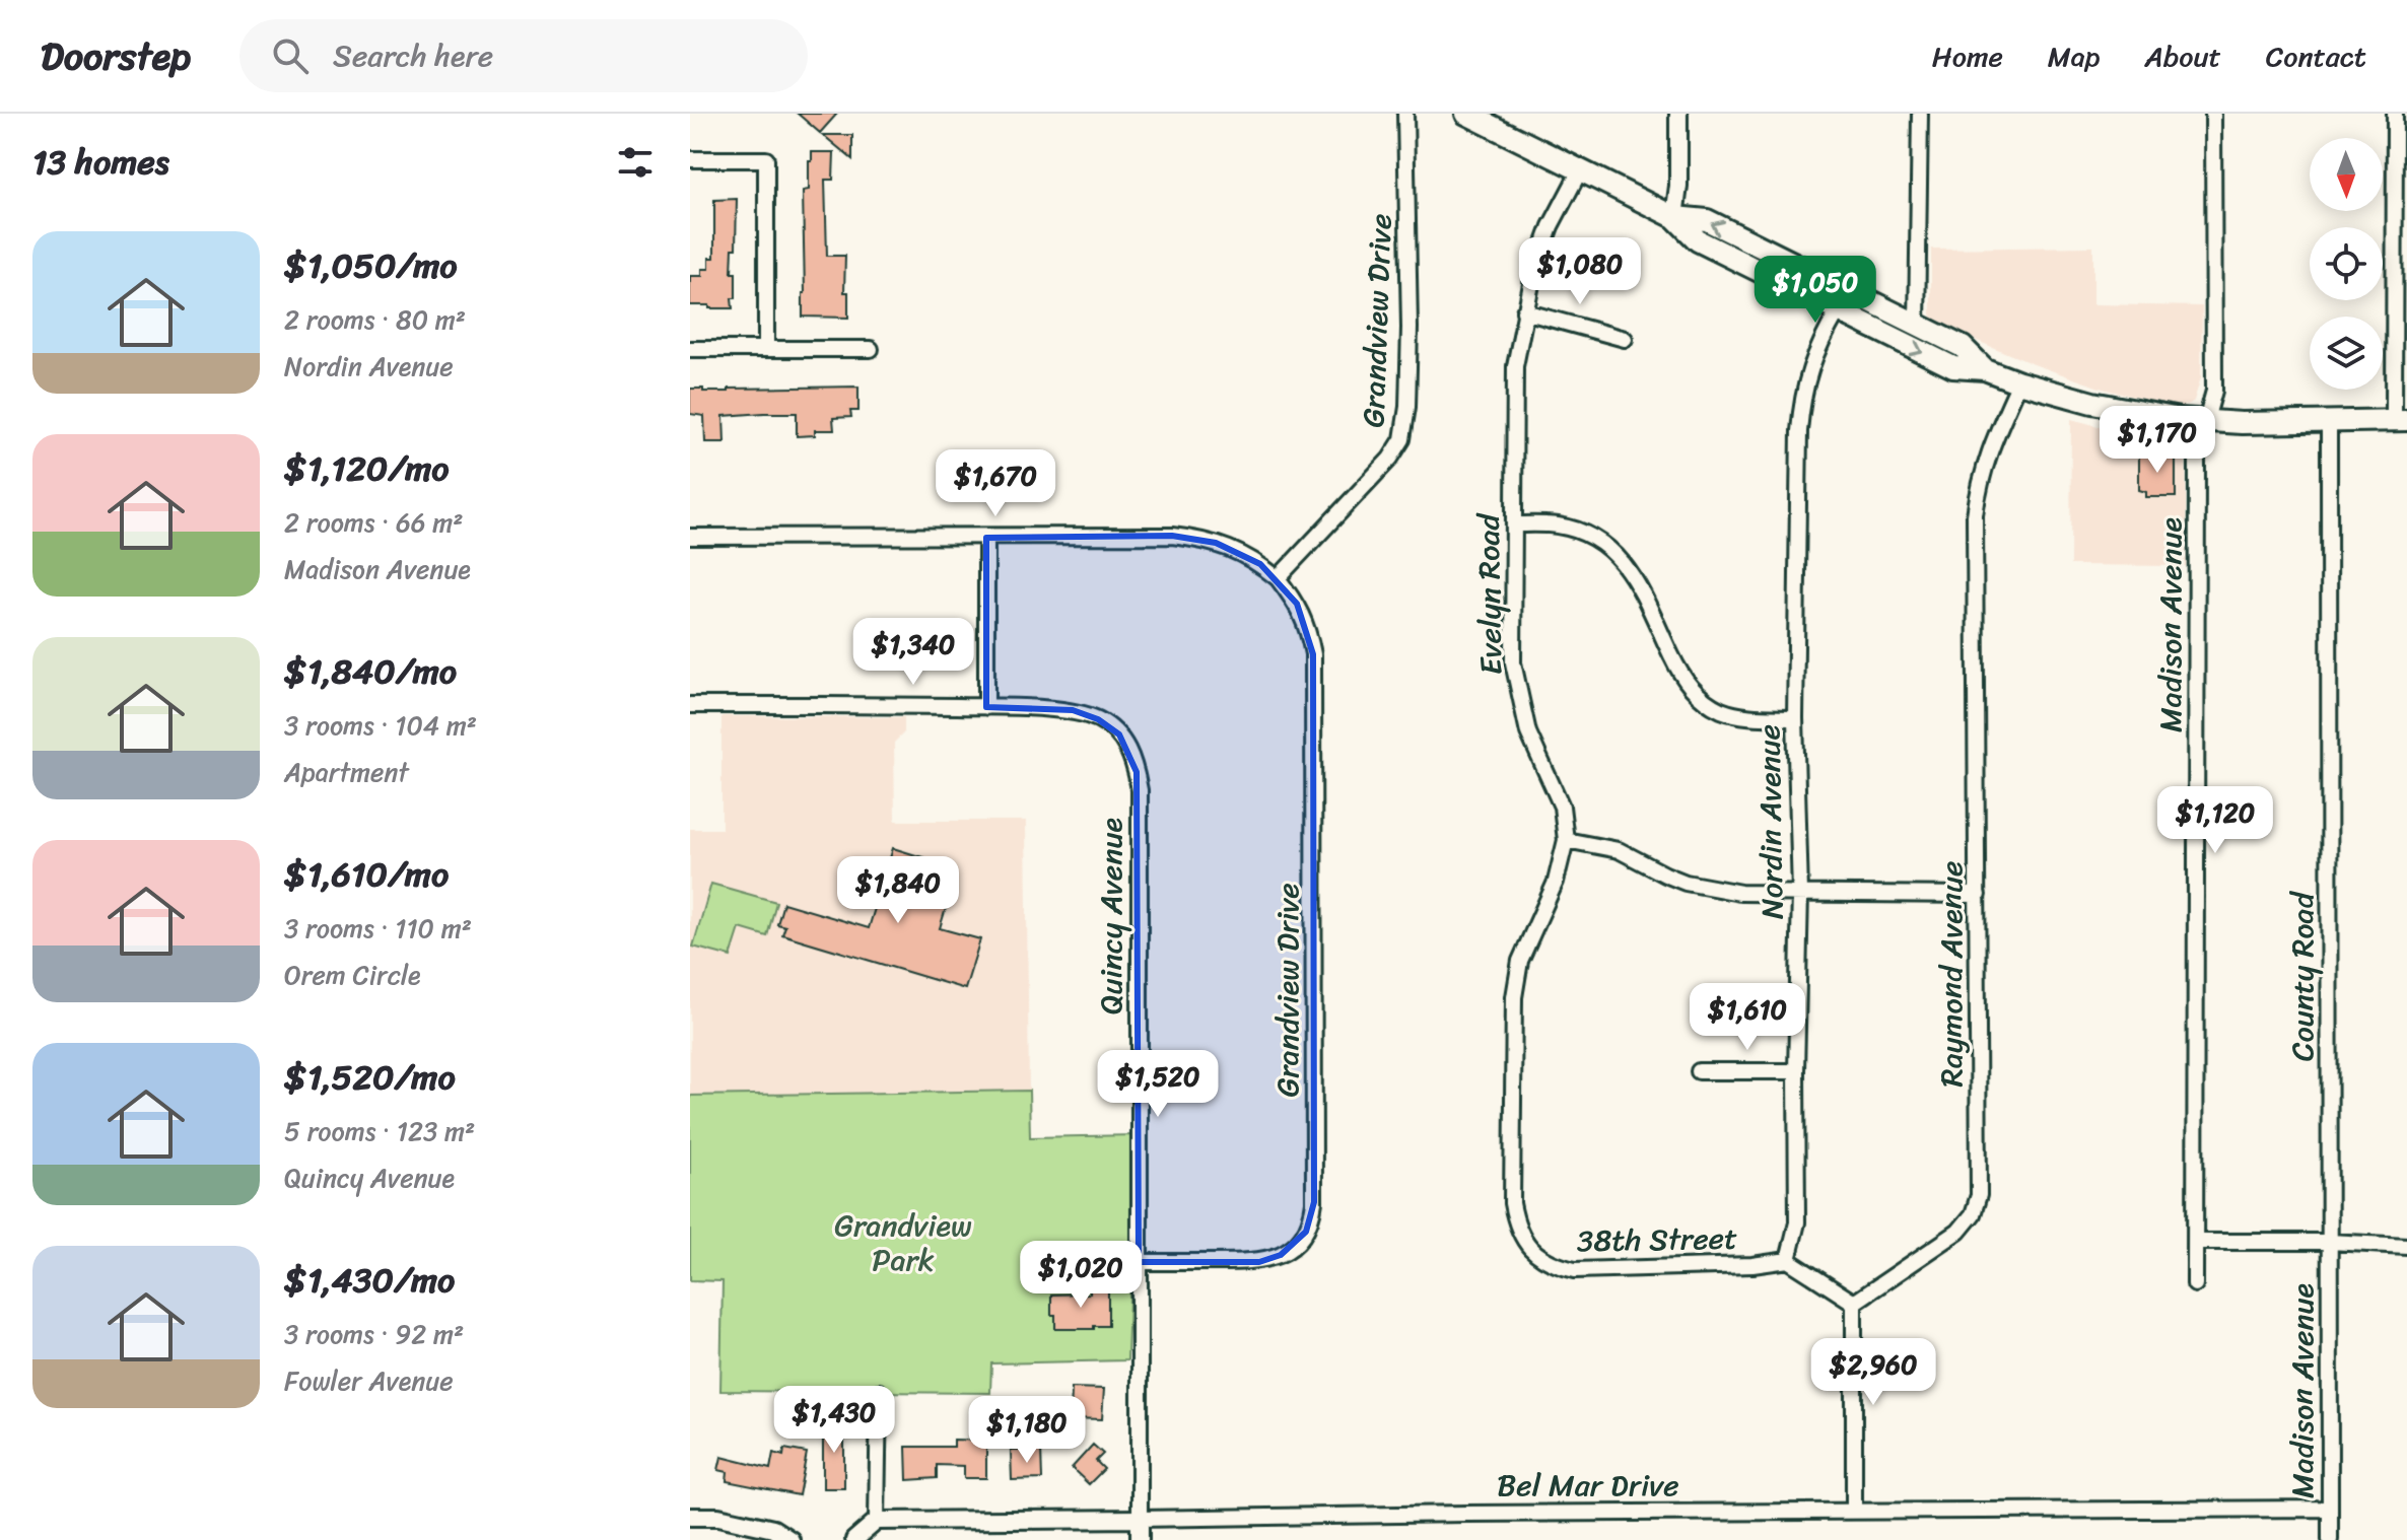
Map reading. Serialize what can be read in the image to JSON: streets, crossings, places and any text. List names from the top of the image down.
{
  "streets": {
    "street": [
      "Grandview Drive",
      "Evelyn Road",
      "Madison Avenue",
      "Nordin Avenue",
      "Quincy Avenue",
      "Raymond Avenue",
      "County Road",
      "38th Street",
      "Bel Mar Drive"
    ]
  },
  "crossings": [
    ["Grandview Drive", "Quincy Avenue"],
    ["Evelyn Road", "38th Street"],
    ["Madison Avenue", "County Road"],
    ["Madison Avenue", "Bel Mar Drive"],
    ["Nordin Avenue", "38th Street"],
    ["Quincy Avenue", "Bel Mar Drive"]
  ],
  "parks": ["Grandview Park"],
  "north": "bottom",
  "page": {
    "header": "Doorstep",
    "search": "Search here",
    "nav": [
      "Home",
      "Map",
      "About",
      "Contact"
    ],
    "heading": "13 homes",
    "list": [
      {
        "name": "$1,050/mo",
        "note": "2 rooms · 80 m² · Nordin Avenue"
      },
      {
        "name": "$1,120/mo",
        "note": "2 rooms · 66 m² · Madison Avenue"
      },
      {
        "name": "$1,840/mo",
        "note": "3 rooms · 104 m² · Apartment"
      },
      {
        "name": "$1,610/mo",
        "note": "3 rooms · 110 m² · Orem Circle"
      },
      {
        "name": "$1,520/mo",
        "note": "5 rooms · 123 m² · Quincy Avenue"
      },
      {
        "name": "$1,430/mo",
        "note": "3 rooms · 92 m² · Fowler Avenue"
      }
    ],
    "price": [
      "$1,080",
      "$1,050",
      "$1,170",
      "$1,670",
      "$1,340",
      "$1,120",
      "$1,840",
      "$1,610",
      "$1,520",
      "$1,020",
      "$2,960",
      "$1,430",
      "$1,180"
    ]
  }
}
